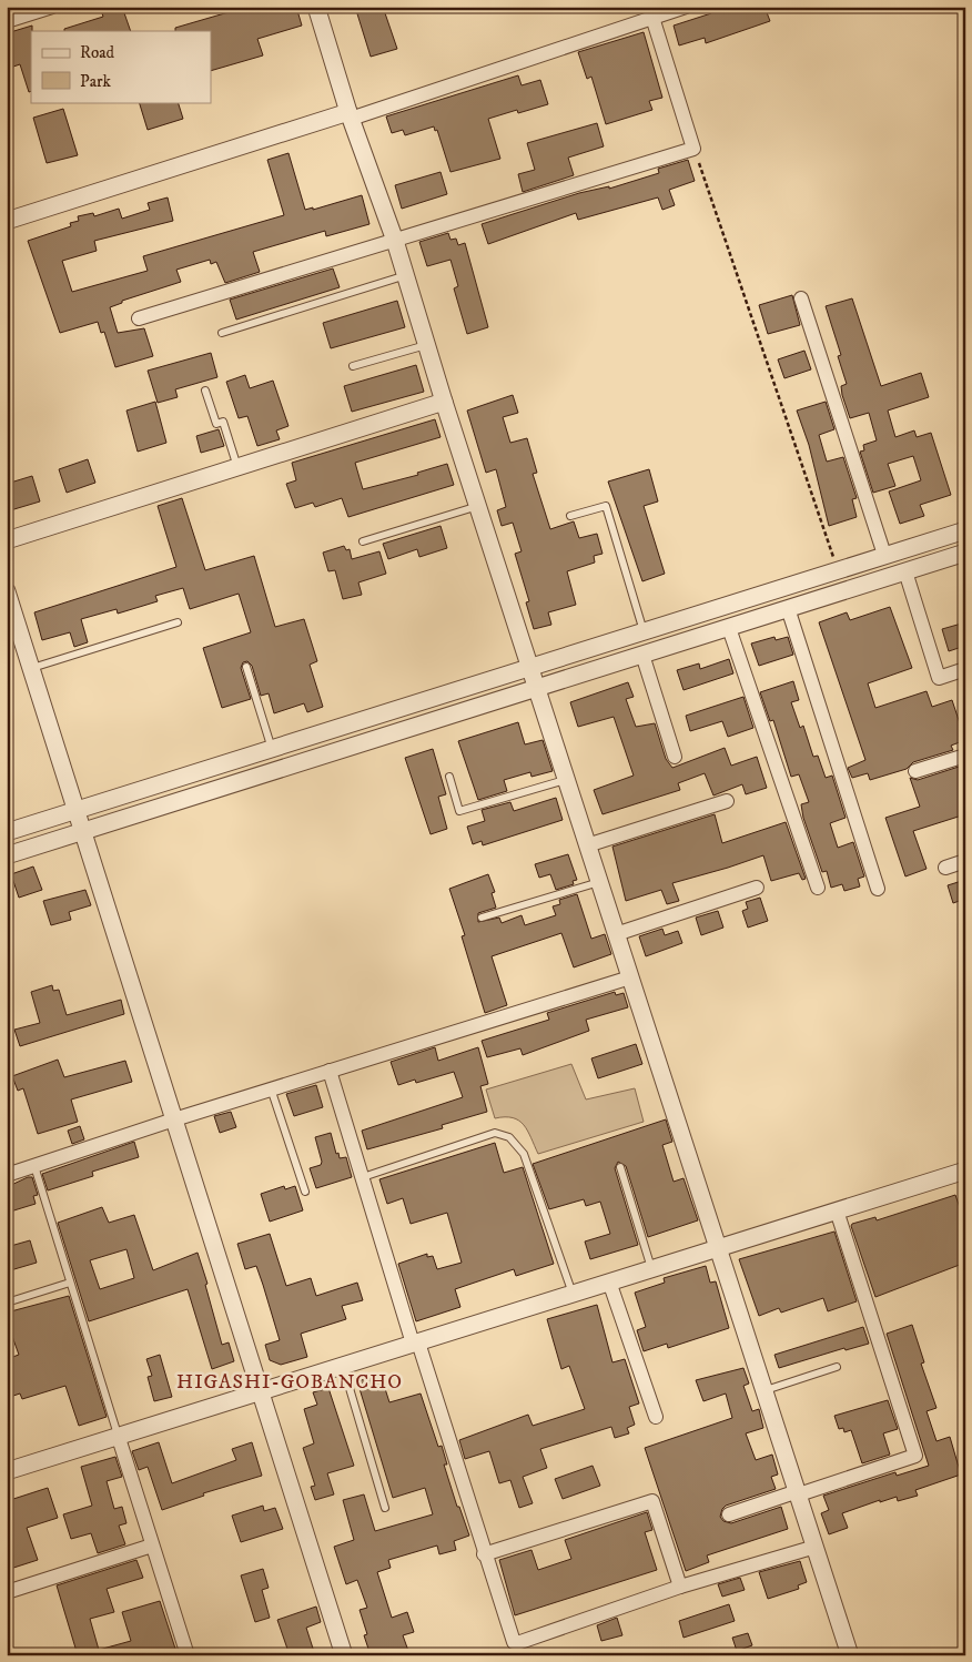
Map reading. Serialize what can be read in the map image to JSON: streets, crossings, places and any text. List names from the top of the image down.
{
  "districts": ["HIGASHI-GOBANCHO"],
  "legend": ["Road", "Park"]
}
